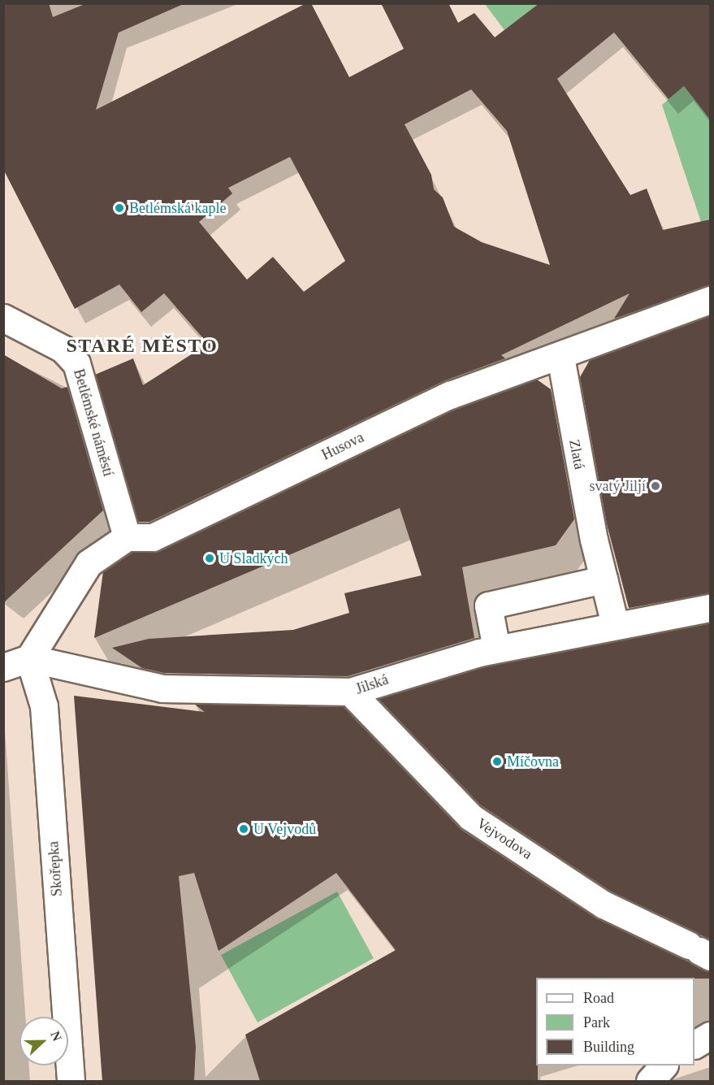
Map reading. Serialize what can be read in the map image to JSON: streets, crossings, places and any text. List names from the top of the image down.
{
  "streets": {
    "street": [
      "Betlémské náměstí",
      "Husova",
      "Zlatá",
      "Jilská",
      "Vejvodova",
      "Skořepka"
    ]
  },
  "crossings": [
    ["Betlémské náměstí", "Husova"],
    ["Husova", "Zlatá"],
    ["Zlatá", "Jilská"],
    ["Jilská", "Vejvodova"],
    ["Jilská", "Skořepka"]
  ],
  "districts": ["STARÉ MĚSTO"],
  "places": [
    "Betlémská kaple",
    "svatý Jiljí",
    "U Sladkých",
    "Míčovna",
    "U Vejvodů"
  ],
  "legend": ["Road", "Park", "Building"],
  "north": "right"
}
